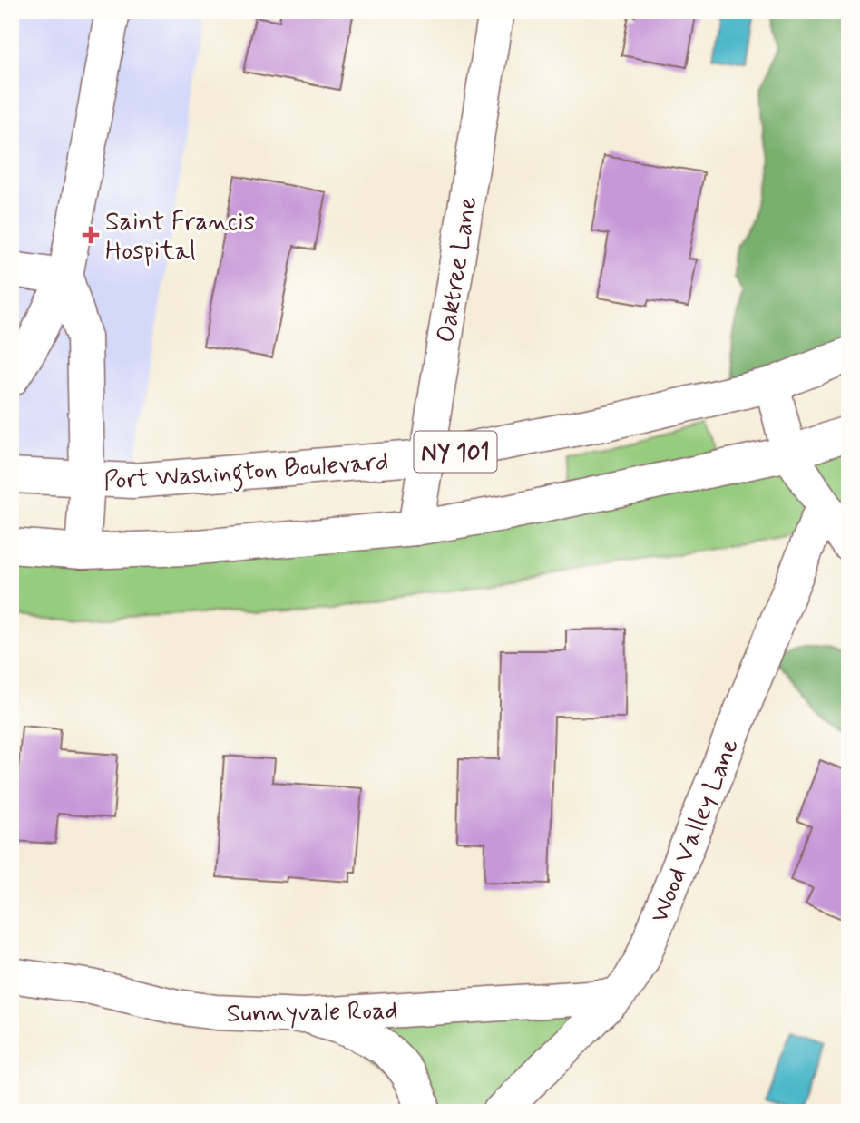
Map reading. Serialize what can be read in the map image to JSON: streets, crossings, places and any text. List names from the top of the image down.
{
  "streets": {
    "street": [
      "Oaktree Lane",
      "NY 101",
      "Port Washington Boulevard",
      "Wood Valley Lane",
      "Sunnyvale Road"
    ]
  },
  "crossings": [
    ["Oaktree Lane", "Port Washington Boulevard"],
    ["Wood Valley Lane", "Sunnyvale Road"]
  ],
  "places": {
    "health": ["Saint Francis Hospital"]
  }
}
